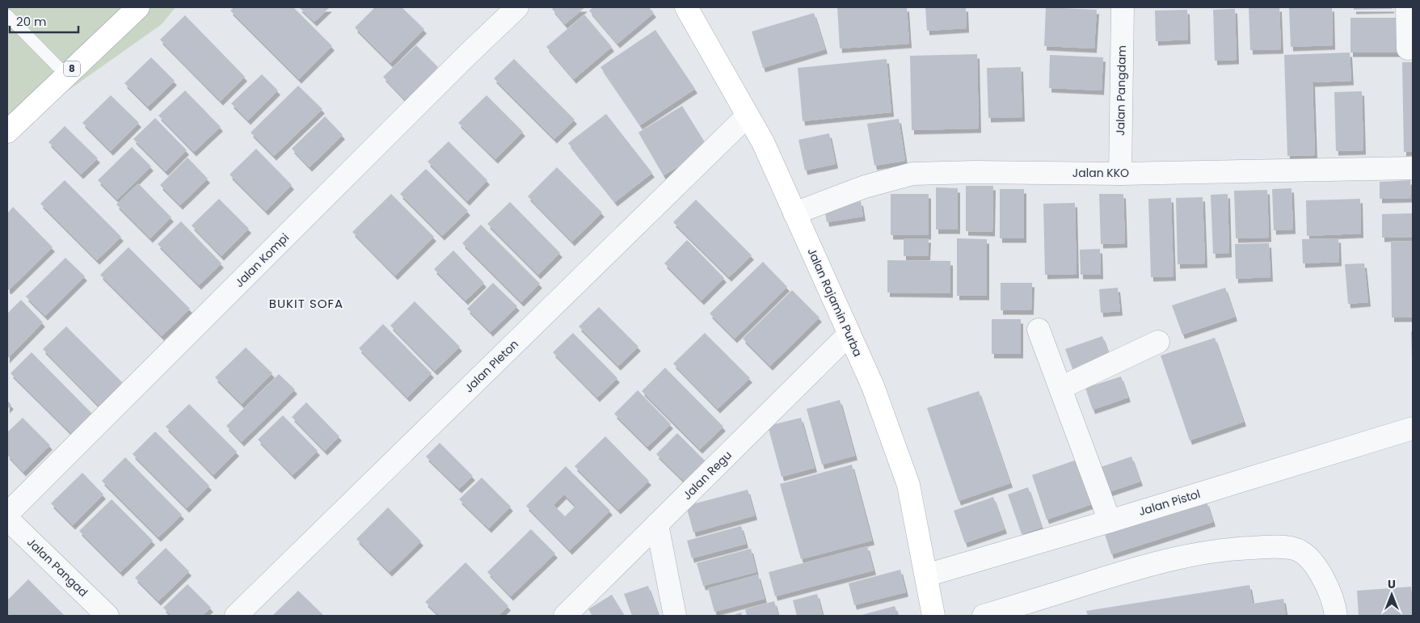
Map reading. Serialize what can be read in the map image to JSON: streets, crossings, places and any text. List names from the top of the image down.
{
  "streets": {
    "main road": ["8", "Jalan Rajamin Purba"],
    "street": [
      "Jalan Pangdam",
      "Jalan KKO",
      "Jalan Kompi",
      "Jalan Pleton",
      "Jalan Regu",
      "Jalan Pistol",
      "Jalan Pangad"
    ]
  },
  "crossings": [
    ["Jalan Pangdam", "Jalan KKO"],
    ["Jalan KKO", "Jalan Rajamin Purba"],
    ["Jalan Rajamin Purba", "Jalan Pleton"],
    ["Jalan Rajamin Purba", "Jalan Regu"],
    ["Jalan Rajamin Purba", "Jalan Pistol"]
  ],
  "districts": ["BUKIT SOFA"],
  "scale_bar": "20 m",
  "north": "top"
}
